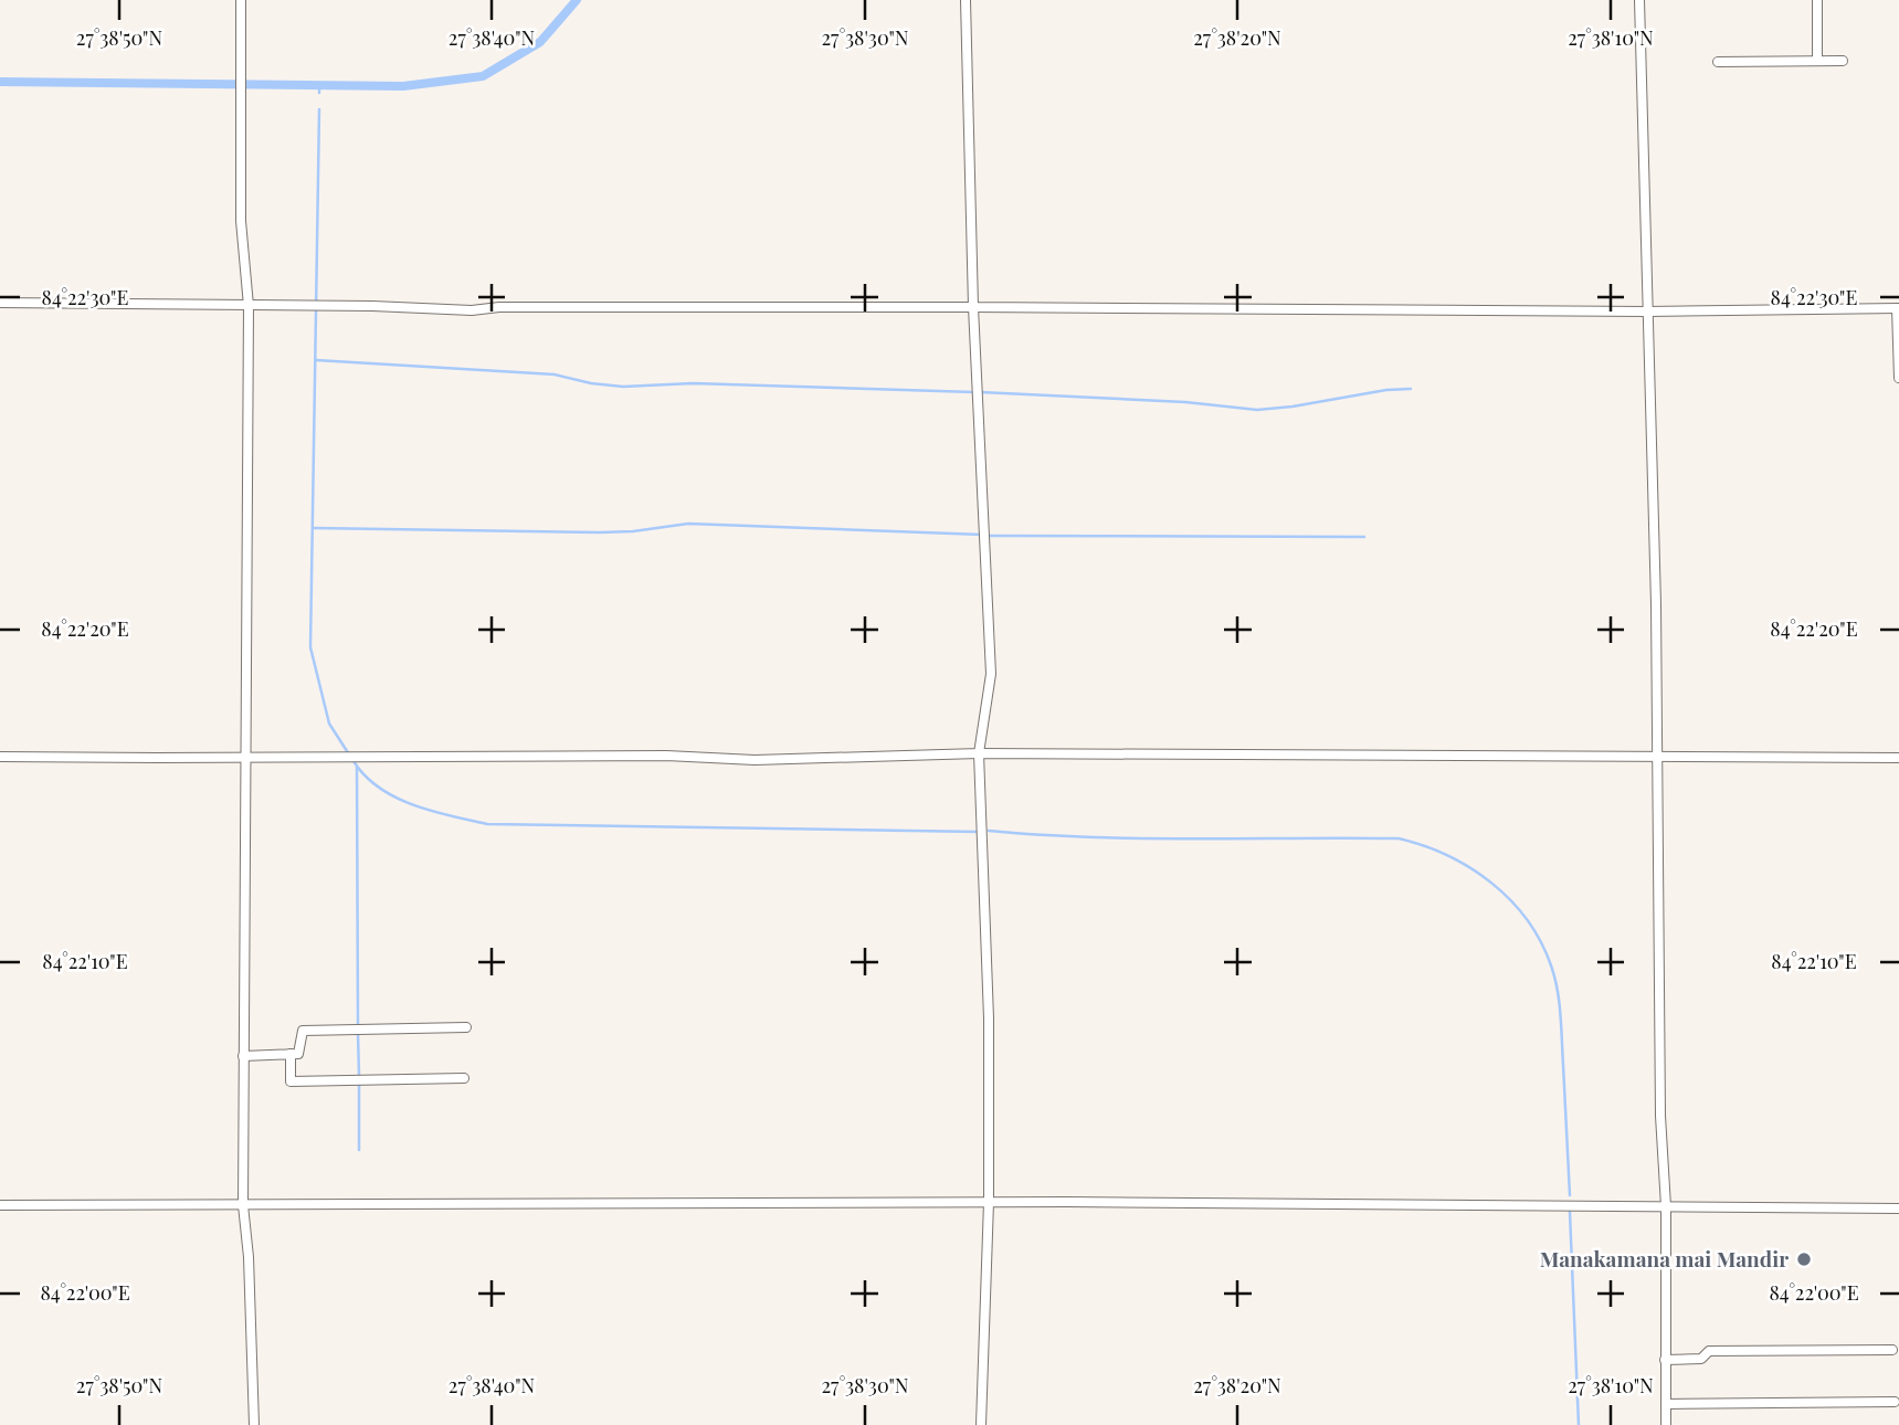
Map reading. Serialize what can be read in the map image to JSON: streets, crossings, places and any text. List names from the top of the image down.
{
  "places": ["Manakamana mai Mandir"],
  "coordinates": [
    "27°38'50\"N",
    "27°38'40\"N",
    "27°38'30\"N",
    "27°38'20\"N",
    "27°38'10\"N",
    "84°22'30\"E",
    "84°22'20\"E",
    "84°22'10\"E",
    "84°22'00\"E"
  ]
}
